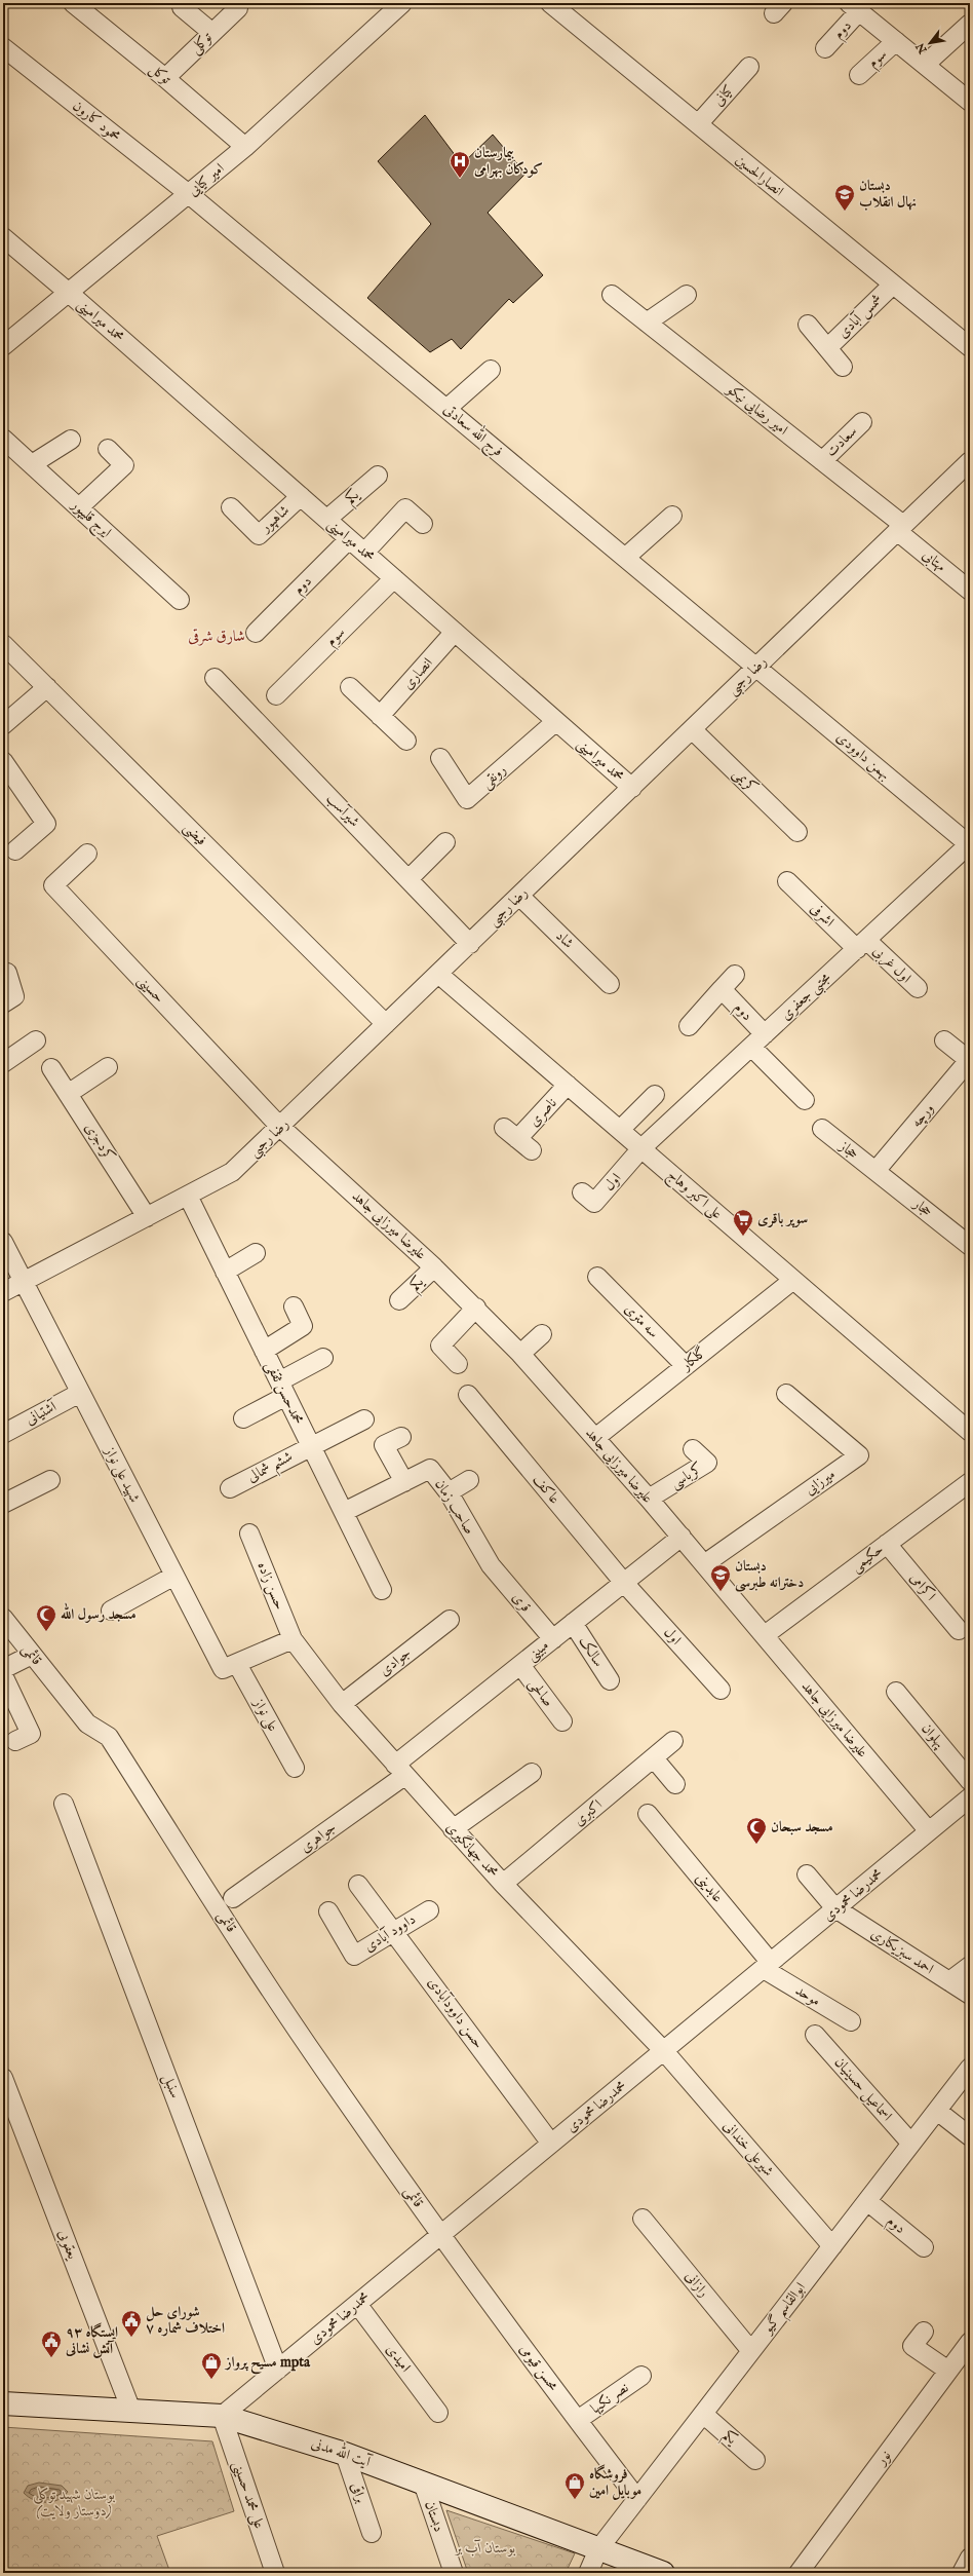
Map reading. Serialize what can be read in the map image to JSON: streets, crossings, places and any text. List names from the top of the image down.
{
  "streets": {
    "main road": ["آیت الله مدنی"],
    "street": [
      "دوم",
      "توکلی",
      "سوم",
      "توکل",
      "کیانی",
      "محمود کارون",
      "انصارالحسین",
      "امیر کیایی",
      "شمس آبادی",
      "محمد میرامینی",
      "امیر رضایی نیکو",
      "فرج الله سعادتی",
      "سعادت",
      "یکم",
      "ایرج قلیپور",
      "شاهپور",
      "مهتابی",
      "انصاری",
      "رضا رجبی",
      "بهمن داوودی",
      "رونقی",
      "کریمی",
      "شیرآسب",
      "فیضی",
      "اشرفی",
      "شاد",
      "اول غربی",
      "حسینی",
      "مجتبی جعفری",
      "ناصری",
      "ورچه",
      "کردجزی",
      "حجاز",
      "اول",
      "علی اکبر وهاج",
      "حجار",
      "علیرضا میرزایی جاهد",
      "سه متری",
      "گلکار",
      "محمدحسن ثقفی",
      "آشتیانی",
      "ششم شمالی",
      "شهید علی نواز",
      "کرباسی",
      "میرزایی",
      "عاکف",
      "صاحب زمان",
      "حکیمی",
      "حسن زاده",
      "اکرامی",
      "قری",
      "مبینی",
      "سالک",
      "قائمی",
      "جوادی",
      "صالحی",
      "علی نواز",
      "پهلوان",
      "اکبری",
      "جواهری",
      "محمد جهانگیری",
      "عابدینی",
      "محمدرضا محمودی",
      "داوود آبادی",
      "احمد سبزیکاری",
      "موحد",
      "حسن داوودآبادی",
      "سنبل",
      "اسماعیل حسینیان",
      "شیرعلی خندانی",
      "یعقوبی",
      "رازانی",
      "ابوالقاسم گیو",
      "امیدی",
      "محسن قیومی",
      "نصر نکیها",
      "نور",
      "براقی",
      "علی محمد حسینی",
      "دبستان"
    ]
  },
  "crossings": [
    ["دوم", "محمد میرامینی"],
    ["دوم", "مجتبی جعفری"],
    ["دوم", "ابوالقاسم گیو"],
    ["توکلی", "توکل"],
    ["سوم", "محمد میرامینی"],
    ["توکل", "امیر کیایی"],
    ["کیانی", "انصارالحسین"],
    ["محمود کارون", "امیر کیایی"],
    ["محمود کارون", "فرج الله سعادتی"],
    ["انصارالحسین", "شمس آبادی"],
    ["امیر کیایی", "محمد میرامینی"],
    ["امیر کیایی", "فرج الله سعادتی"],
    ["محمد میرامینی", "یکم"],
    ["محمد میرامینی", "شاهپور"],
    ["محمد میرامینی", "انصاری"],
    ["محمد میرامینی", "رضا رجبی"],
    ["محمد میرامینی", "رونقی"],
    ["امیر رضایی نیکو", "سعادت"],
    ["امیر رضایی نیکو", "مهتابی"],
    ["امیر رضایی نیکو", "رضا رجبی"],
    ["فرج الله سعادتی", "رضا رجبی"],
    ["فرج الله سعادتی", "بهمن داوودی"],
    ["یکم", "علیرضا میرزایی جاهد"],
    ["یکم", "ابوالقاسم گیو"],
    ["مهتابی", "رضا رجبی"],
    ["رضا رجبی", "بهمن داوودی"],
    ["رضا رجبی", "کریمی"],
    ["رضا رجبی", "شیرآسب"],
    ["رضا رجبی", "فیضی"],
    ["رضا رجبی", "شاد"],
    ["رضا رجبی", "حسینی"],
    ["رضا رجبی", "کردجزی"],
    ["رضا رجبی", "علی اکبر وهاج"],
    ["رضا رجبی", "علیرضا میرزایی جاهد"],
    ["رضا رجبی", "محمدحسن ثقفی"],
    ["رضا رجبی", "شهید علی نواز"],
    ["بهمن داوودی", "مجتبی جعفری"],
    ["اشرفی", "اول غربی"],
    ["اشرفی", "مجتبی جعفری"],
    ["اول غربی", "مجتبی جعفری"],
    ["حسینی", "علیرضا میرزایی جاهد"],
    ["مجتبی جعفری", "اول"],
    ["مجتبی جعفری", "علی اکبر وهاج"],
    ["ناصری", "علی اکبر وهاج"],
    ["ورچه", "حجاز"],
    ["ورچه", "حجار"],
    ["حجاز", "حجار"],
    ["اول", "علی اکبر وهاج"],
    ["اول", "عاکف"],
    ["اول", "مبینی"],
    ["علی اکبر وهاج", "گلکار"],
    ["علیرضا میرزایی جاهد", "گلکار"],
    ["علیرضا میرزایی جاهد", "کرباسی"],
    ["علیرضا میرزایی جاهد", "میرزایی"],
    ["علیرضا میرزایی جاهد", "حکیمی"],
    ["علیرضا میرزایی جاهد", "مبینی"],
    ["علیرضا میرزایی جاهد", "محمدرضا محمودی"],
    ["سه متری", "گلکار"],
    ["محمدحسن ثقفی", "ششم شمالی"],
    ["محمدحسن ثقفی", "صاحب زمان"],
    ["آشتیانی", "شهید علی نواز"],
    ["شهید علی نواز", "علی نواز"],
    ["عاکف", "مبینی"],
    ["صاحب زمان", "قری"],
    ["حکیمی", "اکرامی"],
    ["حسن زاده", "محمد جهانگیری"],
    ["قری", "مبینی"],
    ["مبینی", "سالک"],
    ["مبینی", "صالحی"],
    ["مبینی", "جواهری"],
    ["مبینی", "محمد جهانگیری"],
    ["قائمی", "محمدرضا محمودی"],
    ["قائمی", "محسن قیومی"],
    ["جوادی", "محمد جهانگیری"],
    ["اکبری", "محمد جهانگیری"],
    ["جواهری", "محمد جهانگیری"],
    ["محمد جهانگیری", "محمدرضا محمودی"],
    ["محمد جهانگیری", "شیرعلی خندانی"],
    ["عابدینی", "محمدرضا محمودی"],
    ["عابدینی", "موحد"],
    ["محمدرضا محمودی", "احمد سبزیکاری"],
    ["محمدرضا محمودی", "موحد"],
    ["محمدرضا محمودی", "حسن داوودآبادی"],
    ["محمدرضا محمودی", "سنبل"],
    ["محمدرضا محمودی", "شیرعلی خندانی"],
    ["محمدرضا محمودی", "امیدی"],
    ["محمدرضا محمودی", "محسن قیومی"],
    ["محمدرضا محمودی", "آیت الله مدنی"],
    ["محمدرضا محمودی", "علی محمد حسینی"],
    ["داوود آبادی", "حسن داوودآبادی"],
    ["اسماعیل حسینیان", "ابوالقاسم گیو"],
    ["شیرعلی خندانی", "ابوالقاسم گیو"],
    ["یعقوبی", "آیت الله مدنی"],
    ["رازانی", "ابوالقاسم گیو"],
    ["ابوالقاسم گیو", "محسن قیومی"],
    ["ابوالقاسم گیو", "آیت الله مدنی"],
    ["محسن قیومی", "نصر نکیها"],
    ["آیت الله مدنی", "براقی"],
    ["آیت الله مدنی", "علی محمد حسینی"],
    ["آیت الله مدنی", "دبستان"]
  ],
  "districts": ["شارق شرقی"],
  "parks": ["بوستان شهید توکلی (دوستار ولایت)", "بوستان آب بر"],
  "places": {
    "hospital": ["بیمارستان کودکان بهرامی"],
    "school or university": ["دبستان نهال انقلاب", "دبستان دخترانه طبرسی"],
    "supermarket": ["سوپر باقری"],
    "mosque": ["مسجد رسول الله", "مسجد سبحان"],
    "public building": ["شورای حل اختلاف شماره ۷", "ایستگاه ۹۳ آتش نشانی"],
    "shop": ["مسیح پرواز mpta", "فروشگاه موبایل امین"]
  },
  "north": "bottom left"
}
